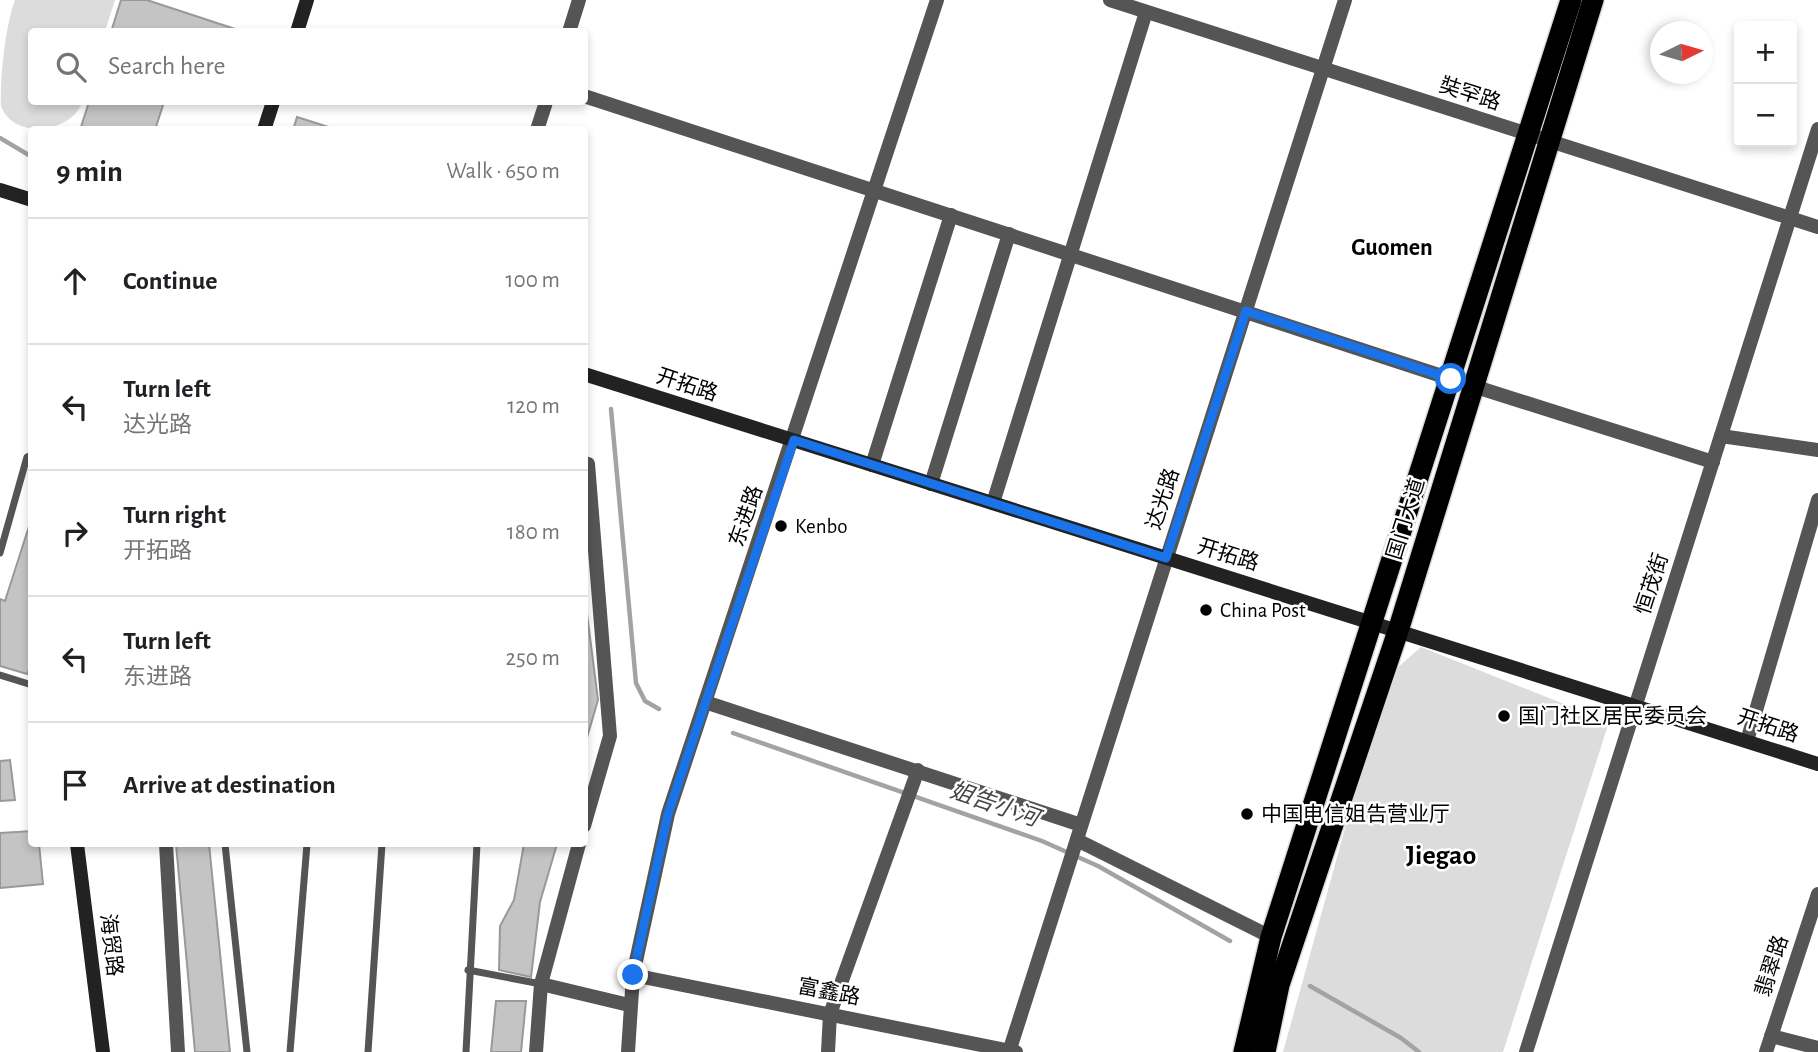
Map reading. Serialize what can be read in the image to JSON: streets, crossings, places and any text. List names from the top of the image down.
{
  "streets": {
    "highway": ["国门大道"],
    "street": [
      "奘罕路",
      "开拓路",
      "达光路",
      "东进路",
      "恒茂街",
      "海贸路",
      "翡翠路",
      "富鑫路"
    ]
  },
  "crossings": [
    ["奘罕路", "达光路"],
    ["奘罕路", "国门大道"],
    ["奘罕路", "恒茂街"],
    ["开拓路", "达光路"],
    ["开拓路", "东进路"],
    ["开拓路", "国门大道"],
    ["开拓路", "恒茂街"],
    ["达光路", "富鑫路"],
    ["东进路", "富鑫路"]
  ],
  "districts": ["Guomen", "Jiegao"],
  "water": ["姐告小河"],
  "places": [
    "Kenbo",
    "China Post",
    "国门社区居民委员会",
    "中国电信姐告营业厅"
  ],
  "north": "right",
  "page": {
    "map_buttons": ["+", "−"],
    "search": "Search here",
    "heading": ["9 min", "Walk · 650 m"],
    "list": [
      ["Continue", "100 m"],
      ["Turn left", "达光路", "120 m"],
      ["Turn right", "开拓路", "180 m"],
      ["Turn left", "东进路", "250 m"],
      "Arrive at destination"
    ]
  }
}
